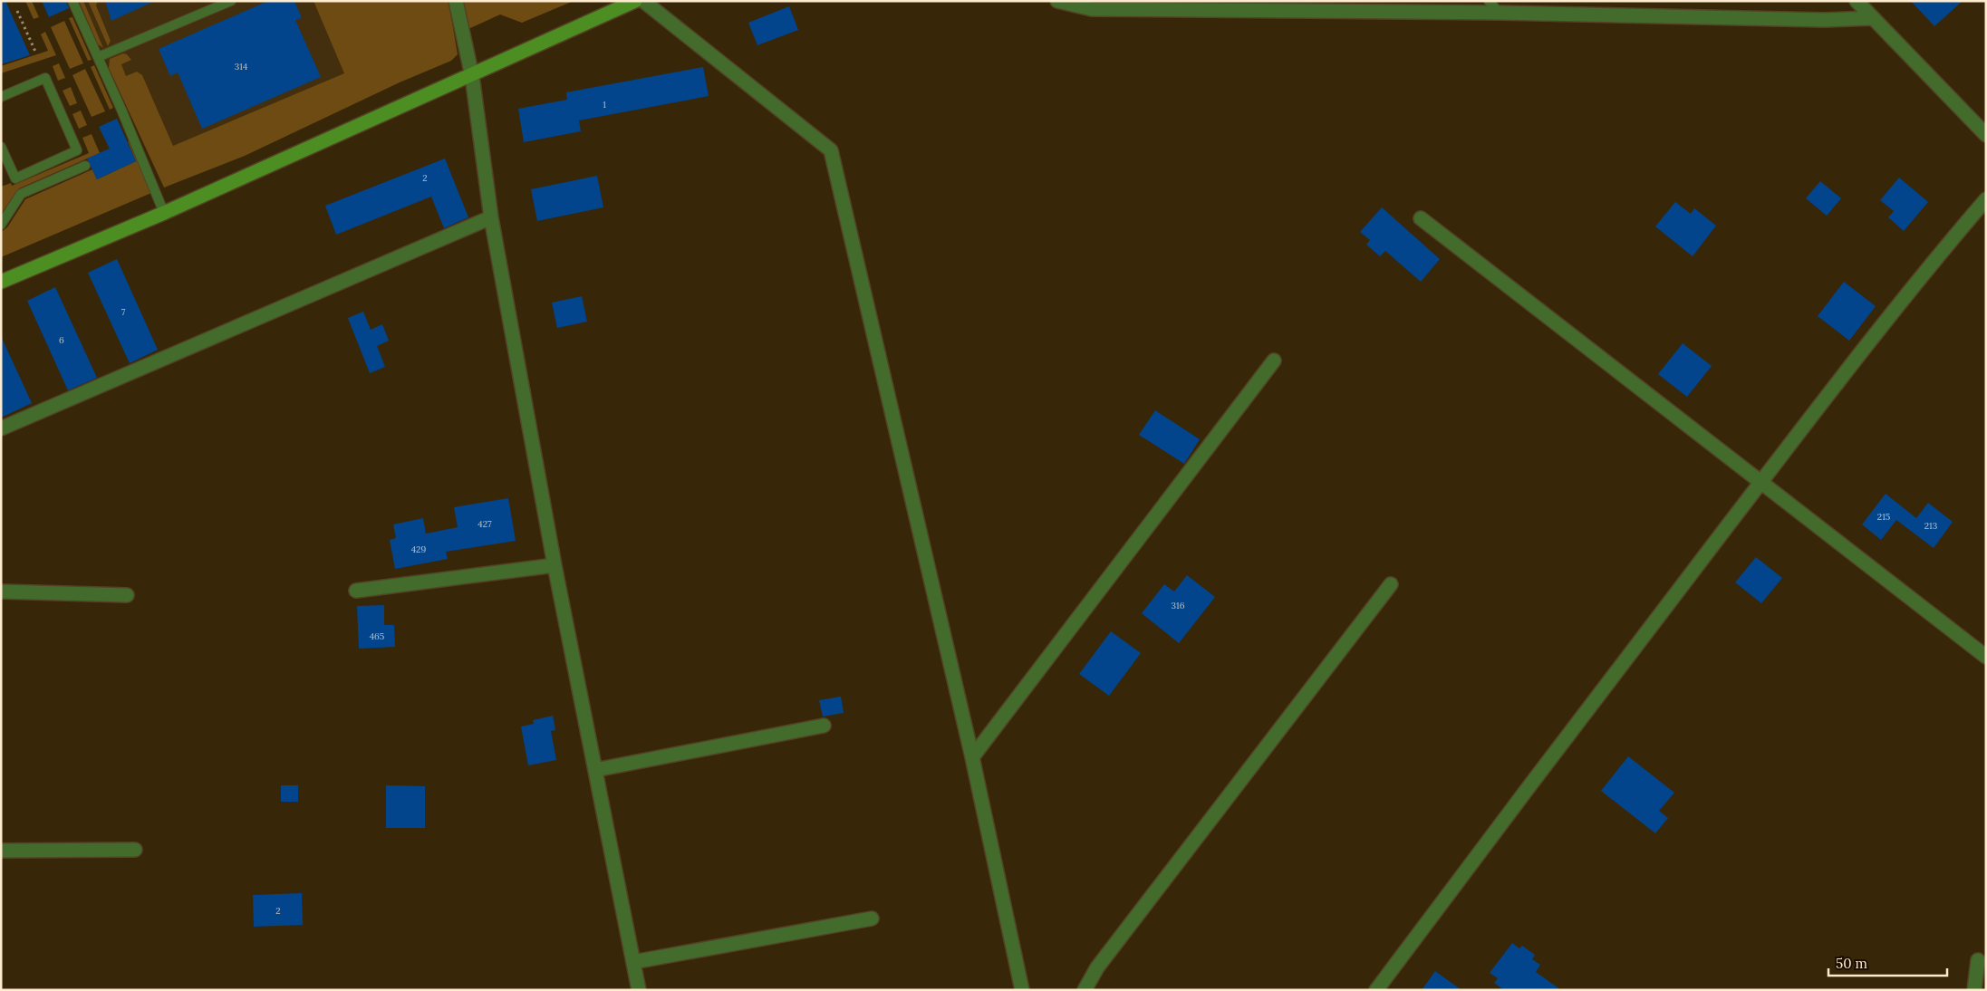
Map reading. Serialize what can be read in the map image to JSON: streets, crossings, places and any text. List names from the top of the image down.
{
  "house_numbers": [
    "314",
    "1",
    "2",
    "7",
    "6",
    "215",
    "427",
    "213",
    "429",
    "316",
    "465",
    "2"
  ],
  "scale_bar": "50 m"
}
